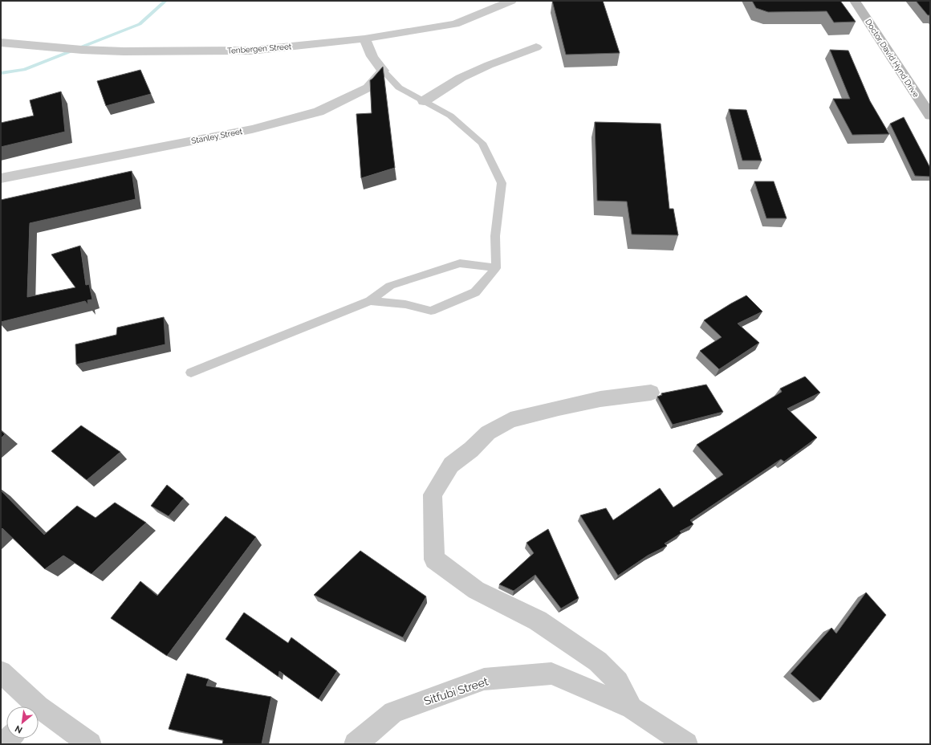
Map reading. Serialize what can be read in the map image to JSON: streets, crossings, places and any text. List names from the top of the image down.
{
  "streets": {
    "main road": ["Doctor David Hynd Drive"],
    "street": ["Tenbergen Street", "Stanley Street", "Sitfubi Street"]
  },
  "north": "bottom left"
}
